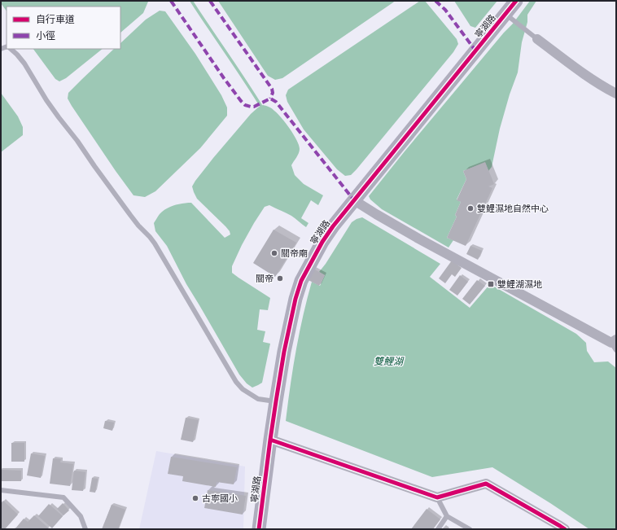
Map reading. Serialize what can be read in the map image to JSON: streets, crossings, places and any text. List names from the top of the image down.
{
  "streets": {
    "main road": ["寧湖路"]
  },
  "water": ["雙鯉湖"],
  "places": {
    "other": [
      "雙鯉濕地自然中心",
      "關帝廟",
      "關帝",
      "古寧國小"
    ],
    "transit": ["雙鯉湖濕地"]
  },
  "legend": ["自行車道", "小徑"]
}
